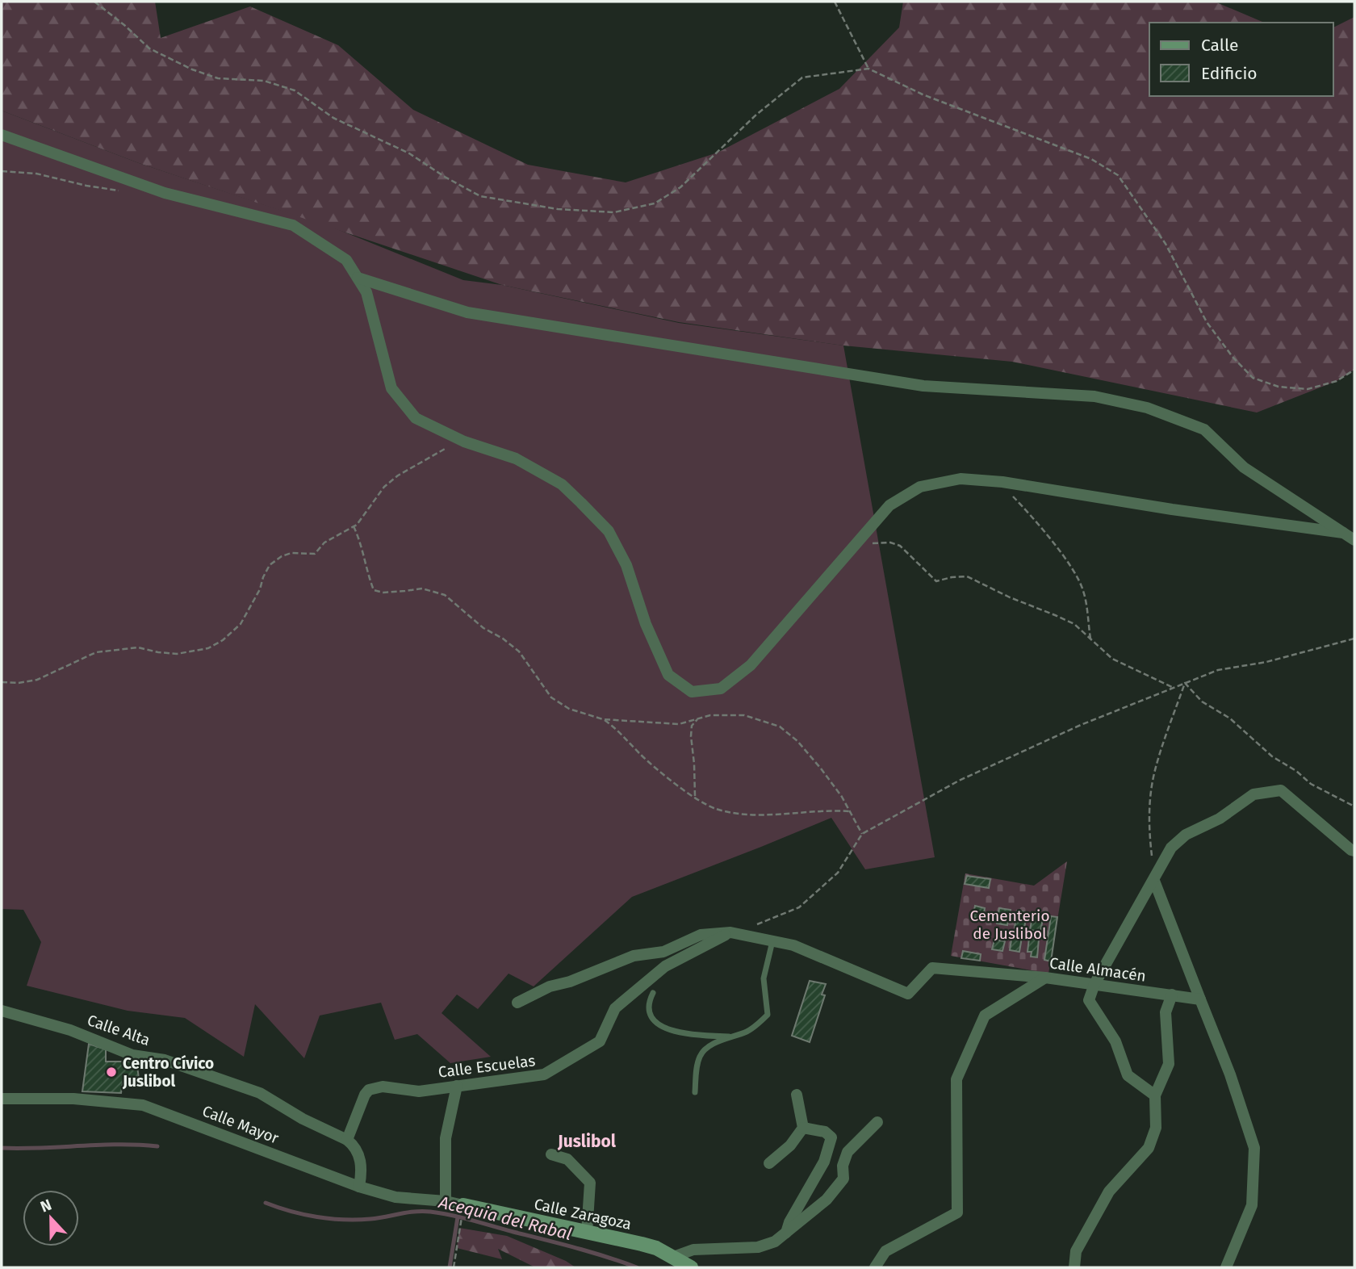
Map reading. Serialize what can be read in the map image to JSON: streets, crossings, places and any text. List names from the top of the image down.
{
  "streets": {
    "street": [
      "Calle Almacén",
      "Calle Alta",
      "Calle Escuelas",
      "Calle Mayor",
      "Calle Zaragoza"
    ]
  },
  "crossings": [
    ["Calle Almacén", "Calle Escuelas"],
    ["Calle Alta", "Calle Escuelas"],
    ["Calle Mayor", "Calle Zaragoza"]
  ],
  "districts": ["Juslibol"],
  "water": ["Acequia del Rabal"],
  "parks": ["Cementerio de Juslibol"],
  "places": ["Centro Cívico Juslibol"],
  "legend": ["Calle", "Edificio"],
  "north": "top"
}
